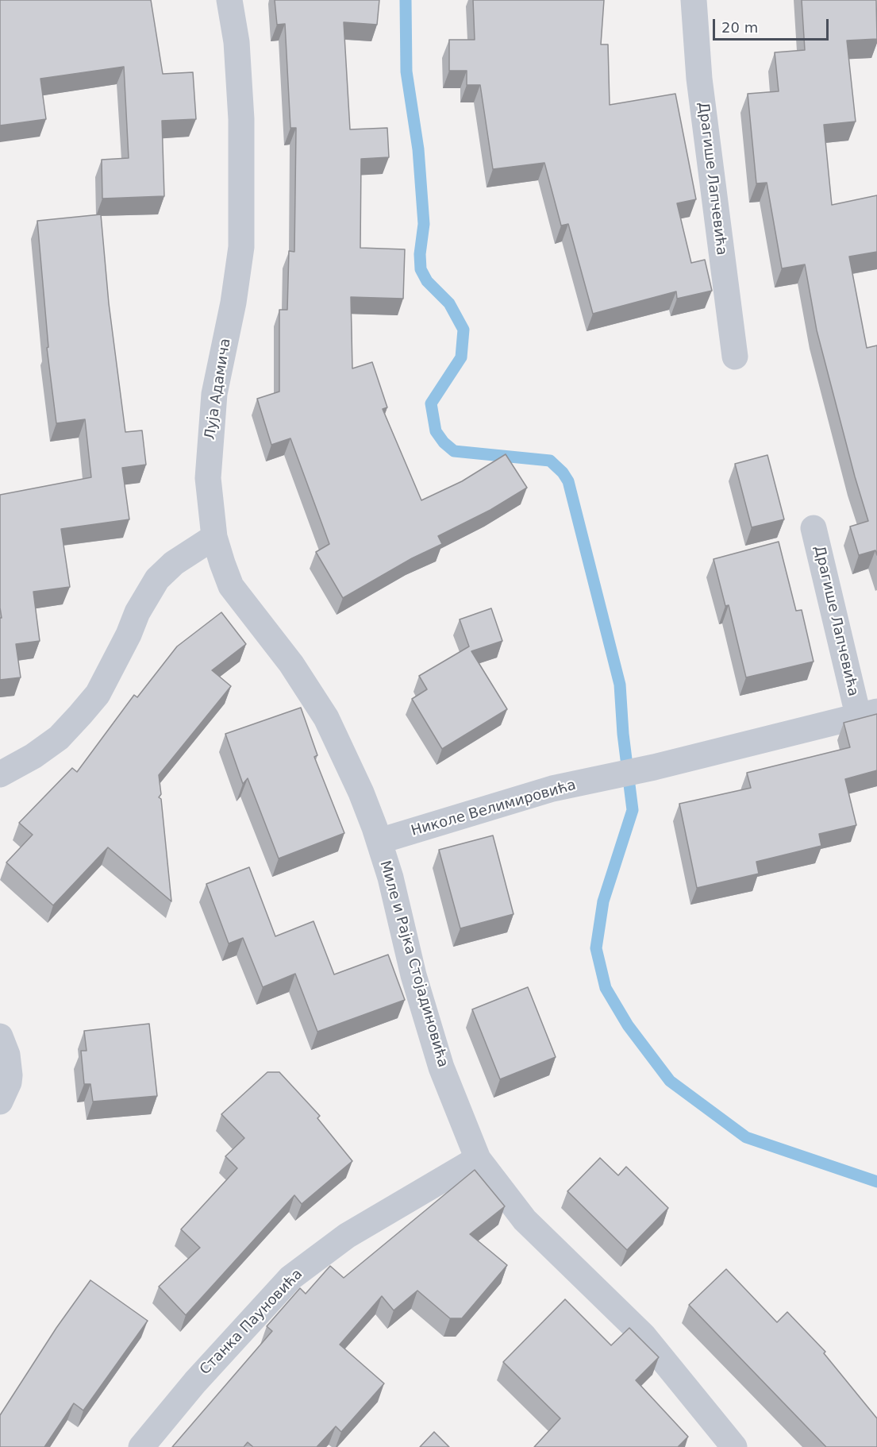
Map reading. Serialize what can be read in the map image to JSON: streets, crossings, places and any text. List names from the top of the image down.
{
  "streets": {
    "street": [
      "Драгише Лапчевића",
      "Луја Адамича",
      "Николе Велимировића",
      "Миле и Рајка Стојадиновића",
      "Станка Пауновића"
    ]
  },
  "crossings": [
    ["Драгише Лапчевића", "Николе Велимировића"],
    ["Луја Адамича", "Миле и Рајка Стојадиновића"],
    ["Николе Велимировића", "Миле и Рајка Стојадиновића"],
    ["Миле и Рајка Стојадиновића", "Станка Пауновића"]
  ],
  "scale_bar": "20 m"
}
